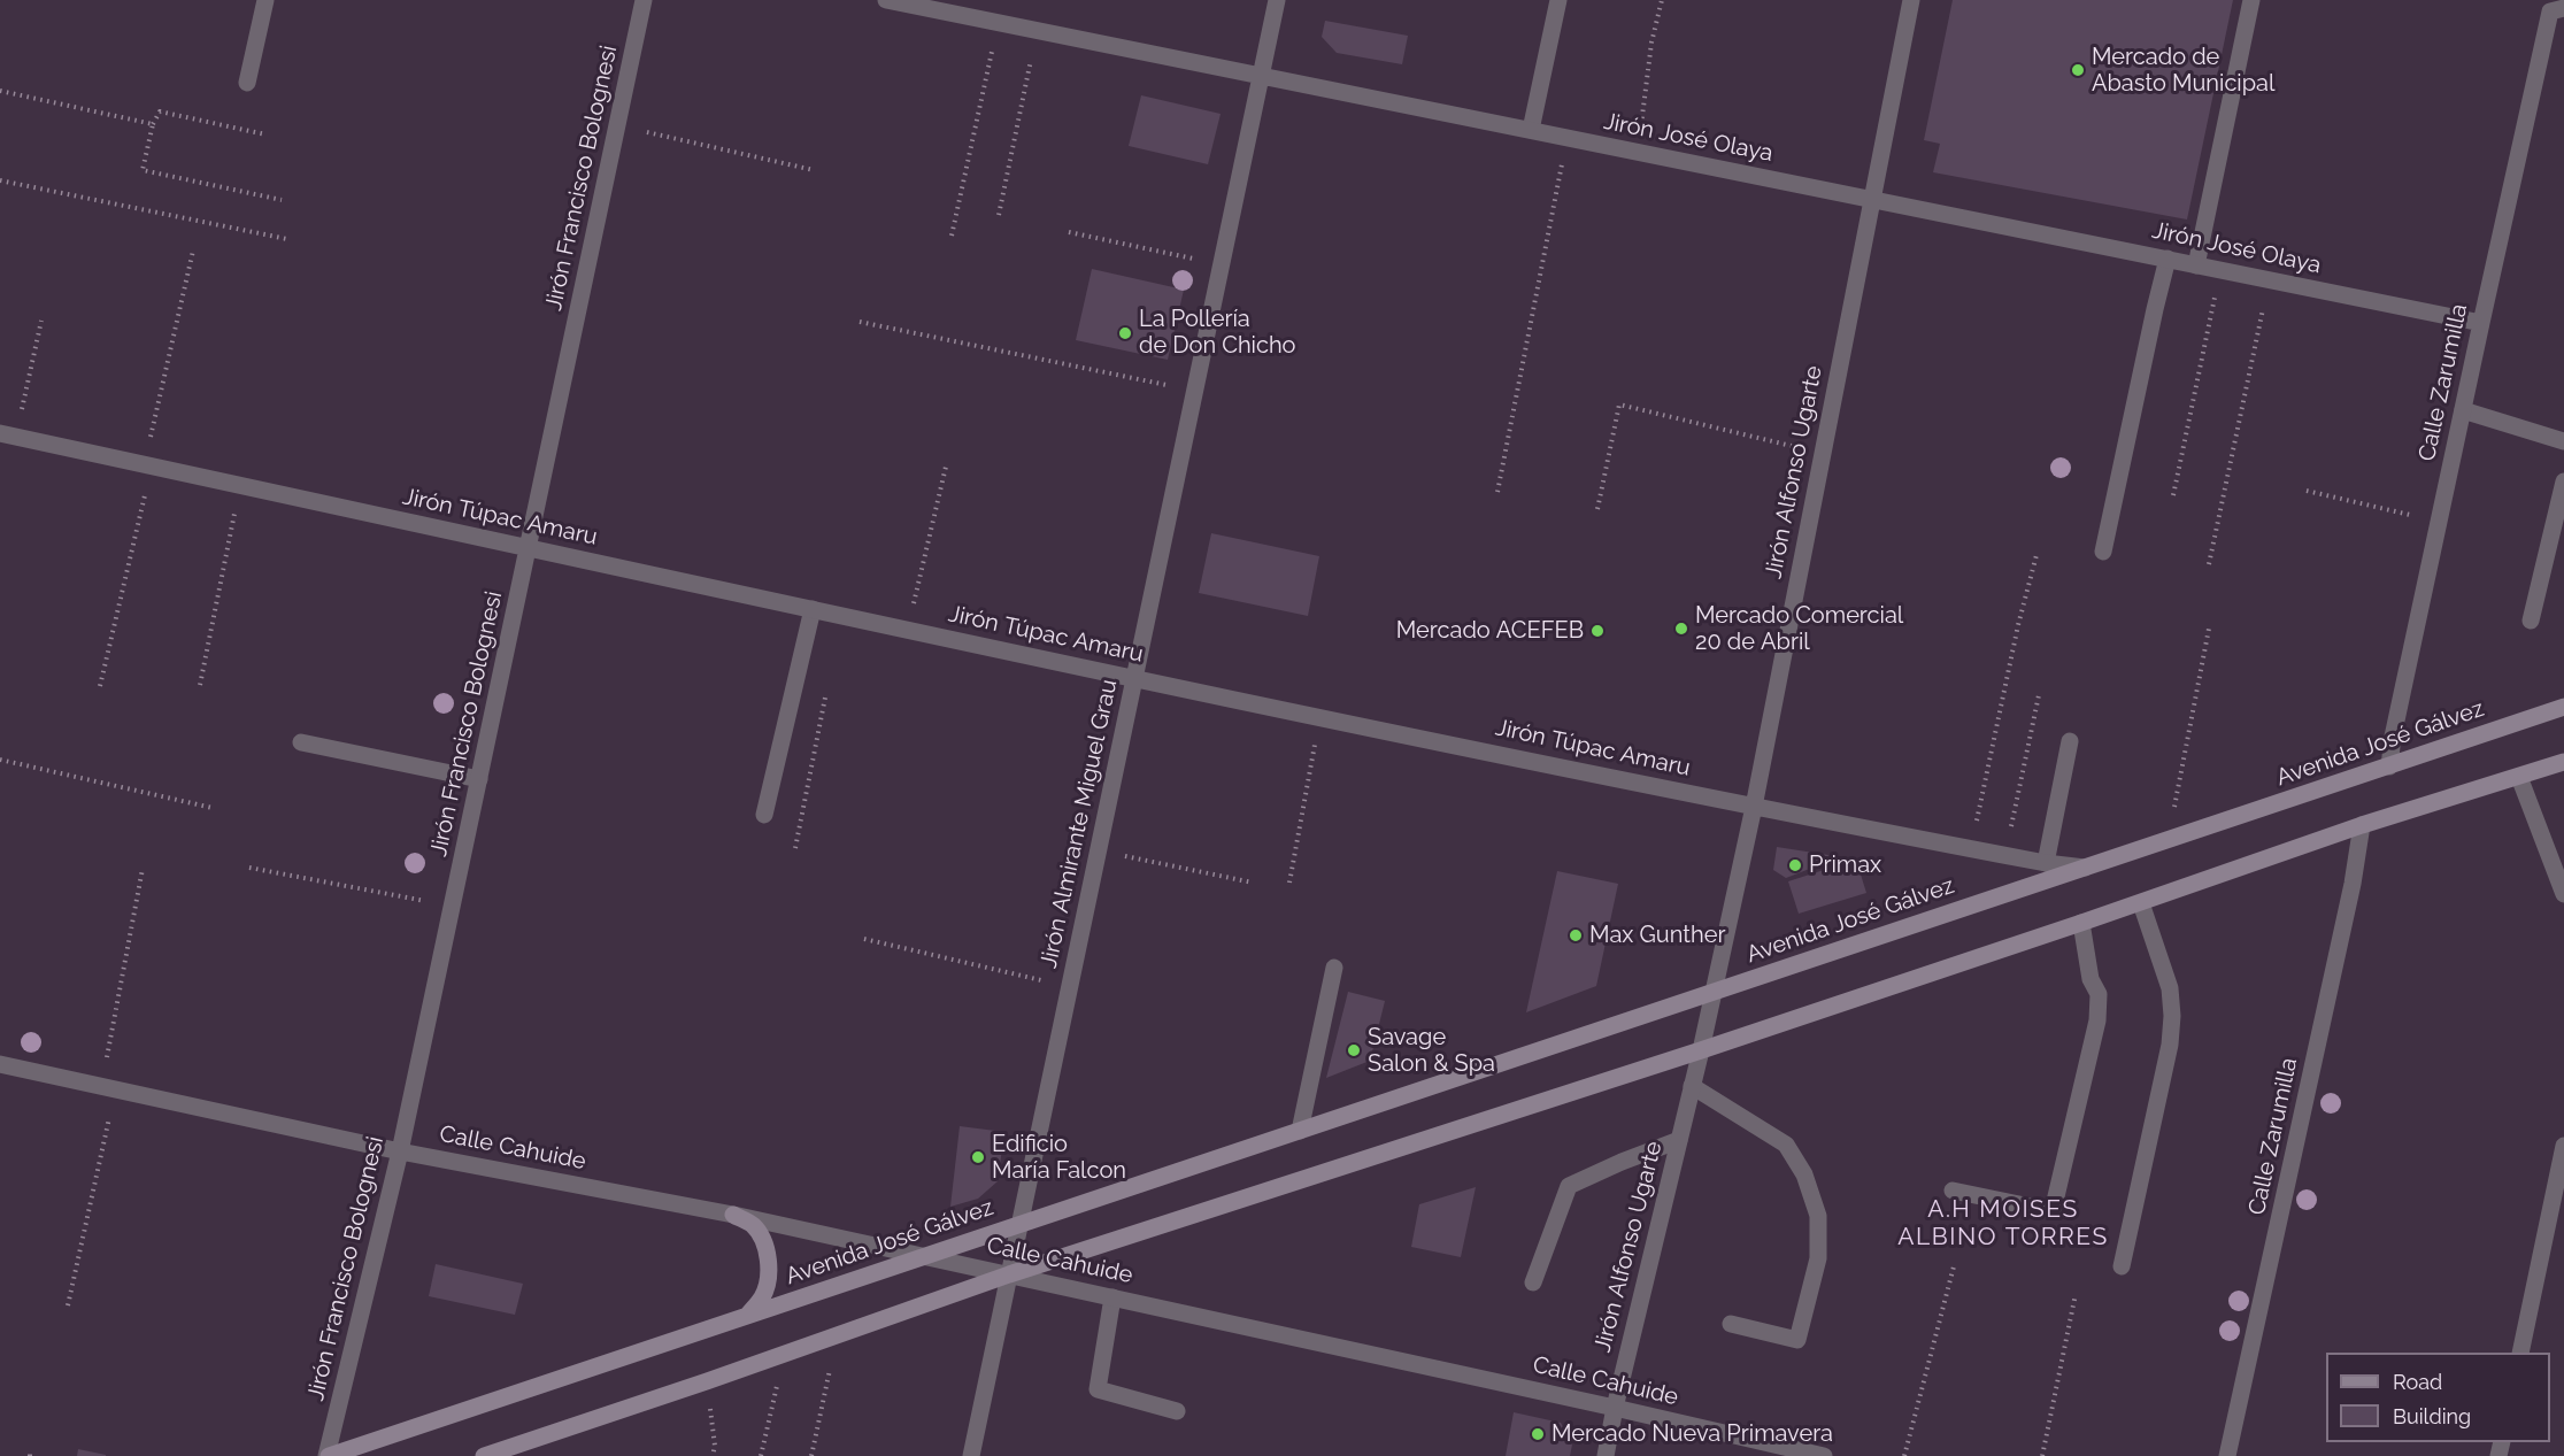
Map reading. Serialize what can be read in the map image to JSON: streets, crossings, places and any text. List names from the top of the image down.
{
  "streets": {
    "main road": ["Avenida José Gálvez"],
    "street": [
      "Jirón José Olaya",
      "Jirón Francisco Bolognesi",
      "Calle Zarumilla",
      "Jirón Alfonso Ugarte",
      "Jirón Túpac Amaru",
      "Jirón Almirante Miguel Grau",
      "Calle Cahuide"
    ]
  },
  "crossings": [
    ["Jirón José Olaya", "Calle Zarumilla"],
    ["Jirón José Olaya", "Jirón Alfonso Ugarte"],
    ["Jirón José Olaya", "Jirón Almirante Miguel Grau"],
    ["Jirón Francisco Bolognesi", "Jirón Túpac Amaru"],
    ["Jirón Francisco Bolognesi", "Avenida José Gálvez"],
    ["Jirón Francisco Bolognesi", "Calle Cahuide"],
    ["Calle Zarumilla", "Avenida José Gálvez"],
    ["Jirón Alfonso Ugarte", "Jirón Túpac Amaru"],
    ["Jirón Alfonso Ugarte", "Avenida José Gálvez"],
    ["Jirón Alfonso Ugarte", "Calle Cahuide"],
    ["Jirón Túpac Amaru", "Avenida José Gálvez"],
    ["Jirón Túpac Amaru", "Jirón Almirante Miguel Grau"],
    ["Avenida José Gálvez", "Jirón Almirante Miguel Grau"],
    ["Avenida José Gálvez", "Calle Cahuide"],
    ["Jirón Almirante Miguel Grau", "Calle Cahuide"]
  ],
  "districts": ["A.H MOISES ALBINO TORRES"],
  "places": [
    "Mercado de Abasto Municipal",
    "La Pollería de Don Chicho",
    "Mercado Comercial 20 de Abril",
    "Mercado ACEFEB",
    "Primax",
    "Max Gunther",
    "Savage Salon & Spa",
    "Edificio María Falcon",
    "Mercado Nueva Primavera"
  ],
  "legend": ["Road", "Building"]
}
